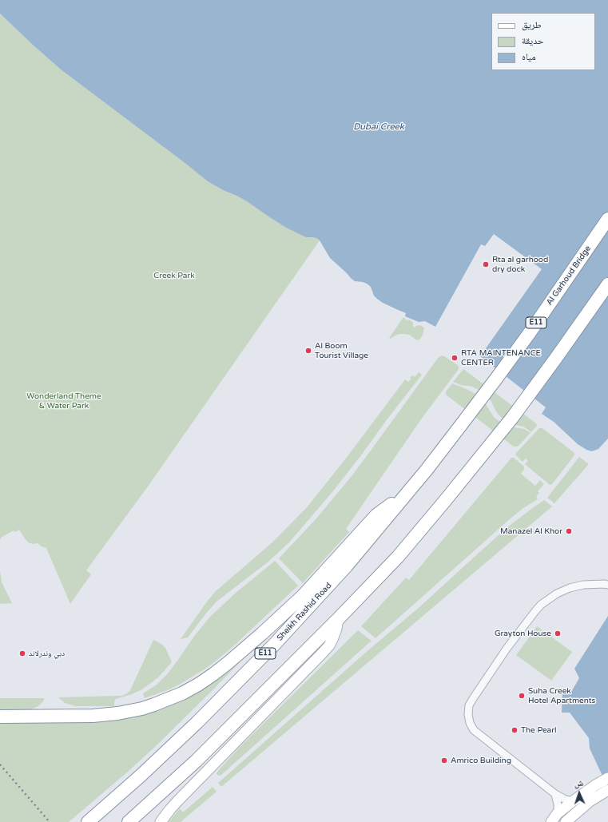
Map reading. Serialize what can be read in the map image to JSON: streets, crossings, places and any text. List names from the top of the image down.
{
  "streets": {
    "highway": ["Al Garhoud Bridge", "E11", "Sheikh Rashid Road"]
  },
  "crossings": [
    ["Al Garhoud Bridge", "Sheikh Rashid Road"]
  ],
  "water": ["Dubai Creek"],
  "parks": ["Creek Park", "Wonderland Theme & Water Park"],
  "places": [
    "Rta al garhood dry dock",
    "Al Boom Tourist Village",
    "RTA MAINTENANCE CENTER",
    "Manazel Al Khor",
    "Grayton House",
    "دبي وندرلاند",
    "Suha Creek Hotel Apartments",
    "The Pearl",
    "Amrico Building"
  ],
  "legend": ["طريق", "حديقة", "مياه"],
  "north": "top"
}
